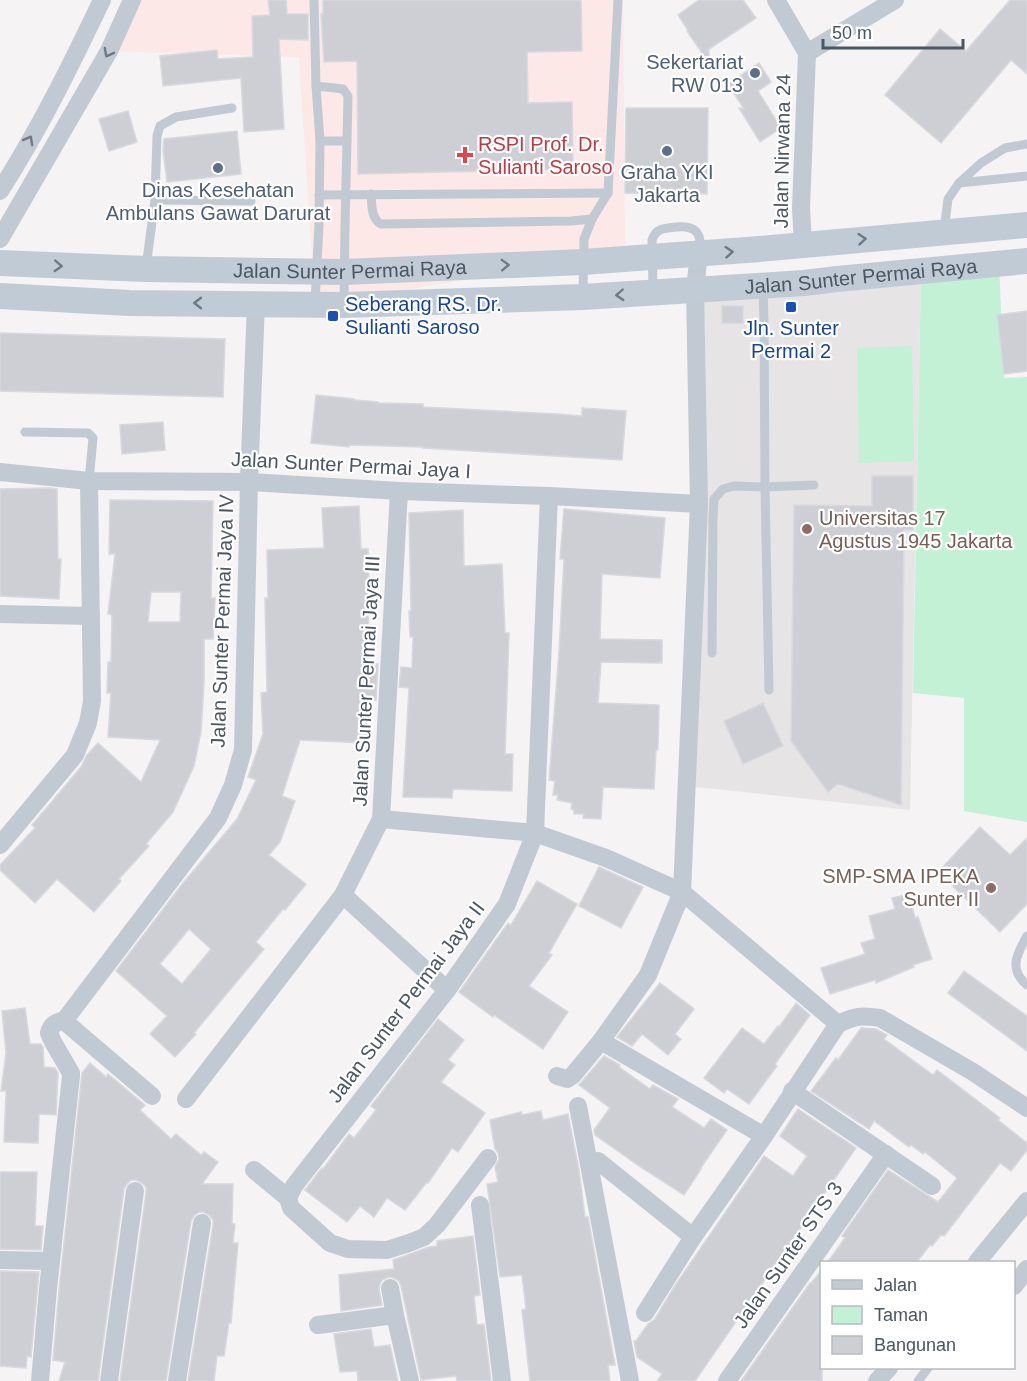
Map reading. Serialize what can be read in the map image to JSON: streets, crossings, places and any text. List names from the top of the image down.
{
  "streets": {
    "street": [
      "Jalan Nirwana 24",
      "Jalan Sunter Permai Raya",
      "Jalan Sunter Permai Jaya I",
      "Jalan Sunter Permai Jaya IV",
      "Jalan Sunter Permai Jaya III",
      "Jalan Sunter Permai Jaya II",
      "Jalan Sunter STS 3"
    ]
  },
  "crossings": [
    ["Jalan Nirwana 24", "Jalan Sunter Permai Raya"],
    ["Jalan Sunter Permai Raya", "Jalan Sunter Permai Jaya IV"],
    ["Jalan Sunter Permai Jaya I", "Jalan Sunter Permai Jaya IV"],
    ["Jalan Sunter Permai Jaya I", "Jalan Sunter Permai Jaya III"],
    ["Jalan Sunter Permai Jaya I", "Jalan Sunter Permai Jaya II"]
  ],
  "places": {
    "other": [
      "Sekertariat RW 013",
      "Graha YKI Jakarta",
      "Dinas Kesehatan Ambulans Gawat Darurat",
      "Universitas 17 Agustus 1945 Jakarta",
      "SMP-SMA IPEKA Sunter II"
    ],
    "health": ["RSPI Prof. Dr. Sulianti Saroso"],
    "transit": ["Jln. Sunter Permai 2", "Seberang RS. Dr. Sulianti Saroso"]
  },
  "legend": ["Jalan", "Taman", "Bangunan"],
  "scale_bar": "50 m"
}
